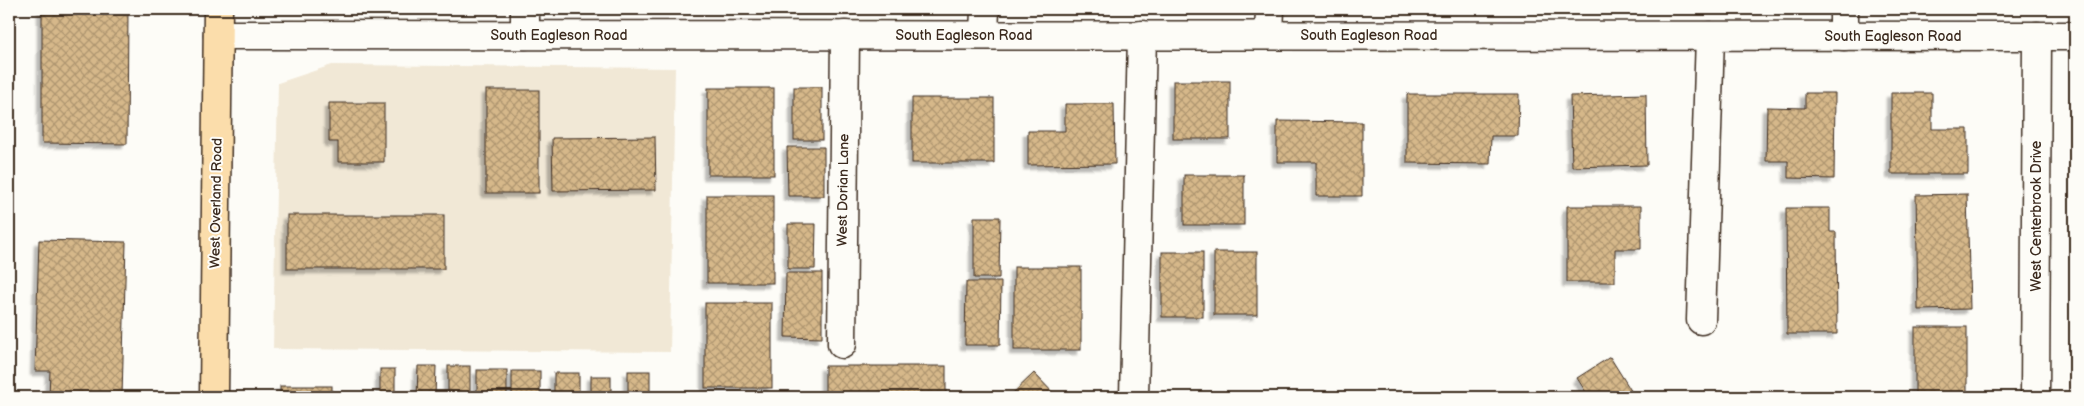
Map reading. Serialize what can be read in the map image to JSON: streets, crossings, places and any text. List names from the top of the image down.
{
  "streets": {
    "main road": ["West Overland Road"],
    "street": ["South Eagleson Road", "West Dorian Lane", "West Centerbrook Drive"]
  },
  "crossings": [
    ["South Eagleson Road", "West Dorian Lane"],
    ["South Eagleson Road", "West Overland Road"],
    ["South Eagleson Road", "West Centerbrook Drive"]
  ]
}
